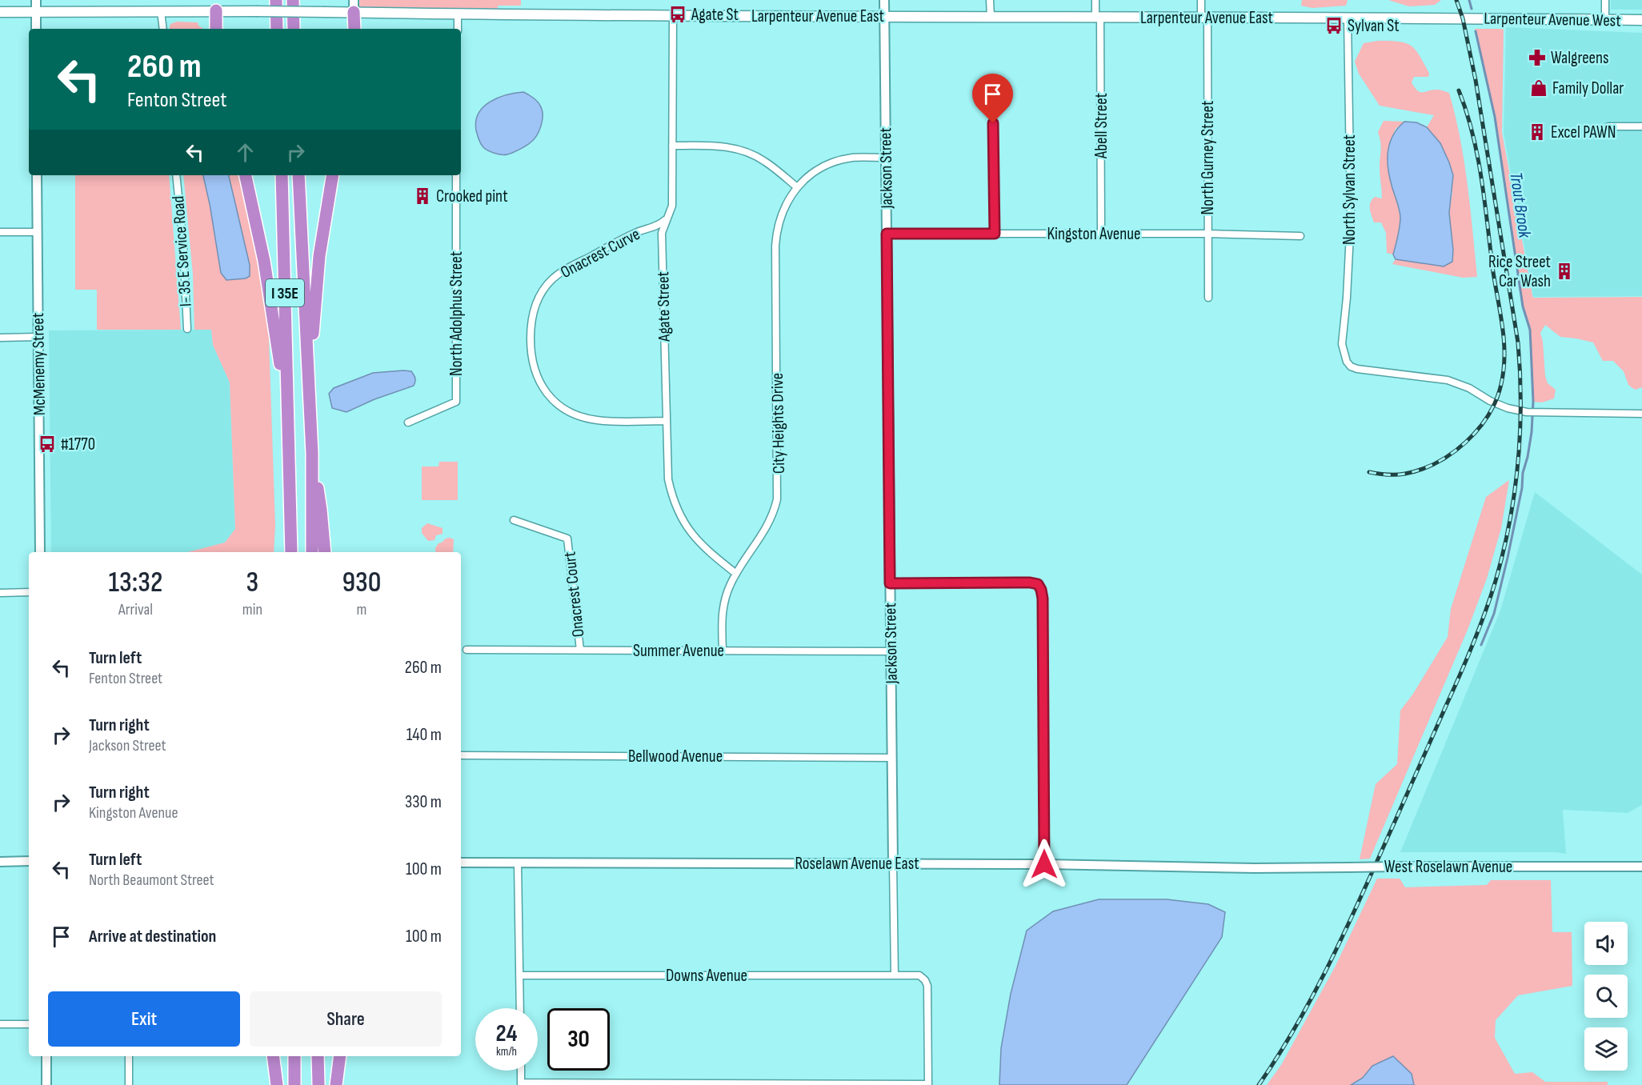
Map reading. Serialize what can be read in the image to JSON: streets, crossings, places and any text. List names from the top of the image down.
{
  "streets": {
    "highway": ["I 35E"],
    "main road": ["Larpenteur Avenue East", "Larpenteur Avenue West"],
    "street": [
      "Abell Street",
      "North Gurney Street",
      "Jackson Street",
      "North Sylvan Street",
      "Kingston Avenue",
      "I- 35 E Service Road",
      "Onacrest Curve",
      "Agate Street",
      "North Adolphus Street",
      "McMenemy Street",
      "City Heights Drive",
      "Onacrest Court",
      "Summer Avenue",
      "Bellwood Avenue",
      "Roselawn Avenue East",
      "West Roselawn Avenue",
      "Downs Avenue"
    ]
  },
  "crossings": [
    ["Larpenteur Avenue East", "Larpenteur Avenue West"],
    ["Larpenteur Avenue East", "Abell Street"],
    ["Larpenteur Avenue East", "North Gurney Street"],
    ["Larpenteur Avenue East", "Jackson Street"],
    ["Larpenteur Avenue East", "North Sylvan Street"],
    ["Larpenteur Avenue East", "Agate Street"],
    ["Abell Street", "Kingston Avenue"],
    ["North Gurney Street", "Kingston Avenue"],
    ["Jackson Street", "Kingston Avenue"],
    ["Jackson Street", "Summer Avenue"],
    ["Jackson Street", "Bellwood Avenue"],
    ["Jackson Street", "Roselawn Avenue East"],
    ["Jackson Street", "Downs Avenue"],
    ["Onacrest Curve", "Agate Street"],
    ["Agate Street", "City Heights Drive"],
    ["City Heights Drive", "Summer Avenue"],
    ["Onacrest Court", "Summer Avenue"],
    ["Roselawn Avenue East", "West Roselawn Avenue"]
  ],
  "water": ["Trout Brook"],
  "places": {
    "bus stop": ["Agate St", "Sylvan St", "#1770"],
    "pharmacy": ["Walgreens"],
    "shop": ["Family Dollar"],
    "building": ["Excel PAWN", "Crooked pint", "Rice Street Car Wash"]
  },
  "page": {
    "turn": ["260 m", "Fenton Street"],
    "eta": [
      "13:32",
      "Arrival",
      "3",
      "min",
      "930",
      "m"
    ],
    "list": [
      {
        "name": "Turn left",
        "note": "Fenton Street",
        "value": "260 m"
      },
      {
        "name": "Turn right",
        "note": "Jackson Street",
        "value": "140 m"
      },
      {
        "name": "Turn right",
        "note": "Kingston Avenue",
        "value": "330 m"
      },
      {
        "name": "Turn left",
        "note": "North Beaumont Street",
        "value": "100 m"
      },
      {
        "name": "Arrive at destination",
        "value": "100 m"
      }
    ],
    "buttons": ["Exit", "Share"],
    "speed": "24 km/h",
    "limit": "30"
  }
}
